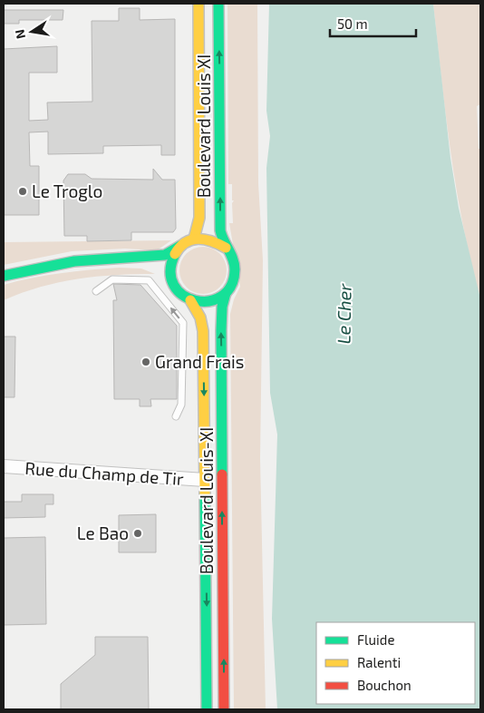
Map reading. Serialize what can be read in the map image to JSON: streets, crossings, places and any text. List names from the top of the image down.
{
  "streets": {
    "main road": ["Boulevard Louis XI", "Boulevard Louis-XI"],
    "street": ["Rue du Champ de Tir"]
  },
  "crossings": [
    ["Boulevard Louis XI", "Boulevard Louis-XI"],
    ["Rue du Champ de Tir", "Boulevard Louis-XI"]
  ],
  "water": ["Le Cher"],
  "places": ["Le Troglo", "Grand Frais", "Le Bao"],
  "legend": ["Fluide", "Ralenti", "Bouchon"],
  "scale_bar": "50 m",
  "north": "left"
}
